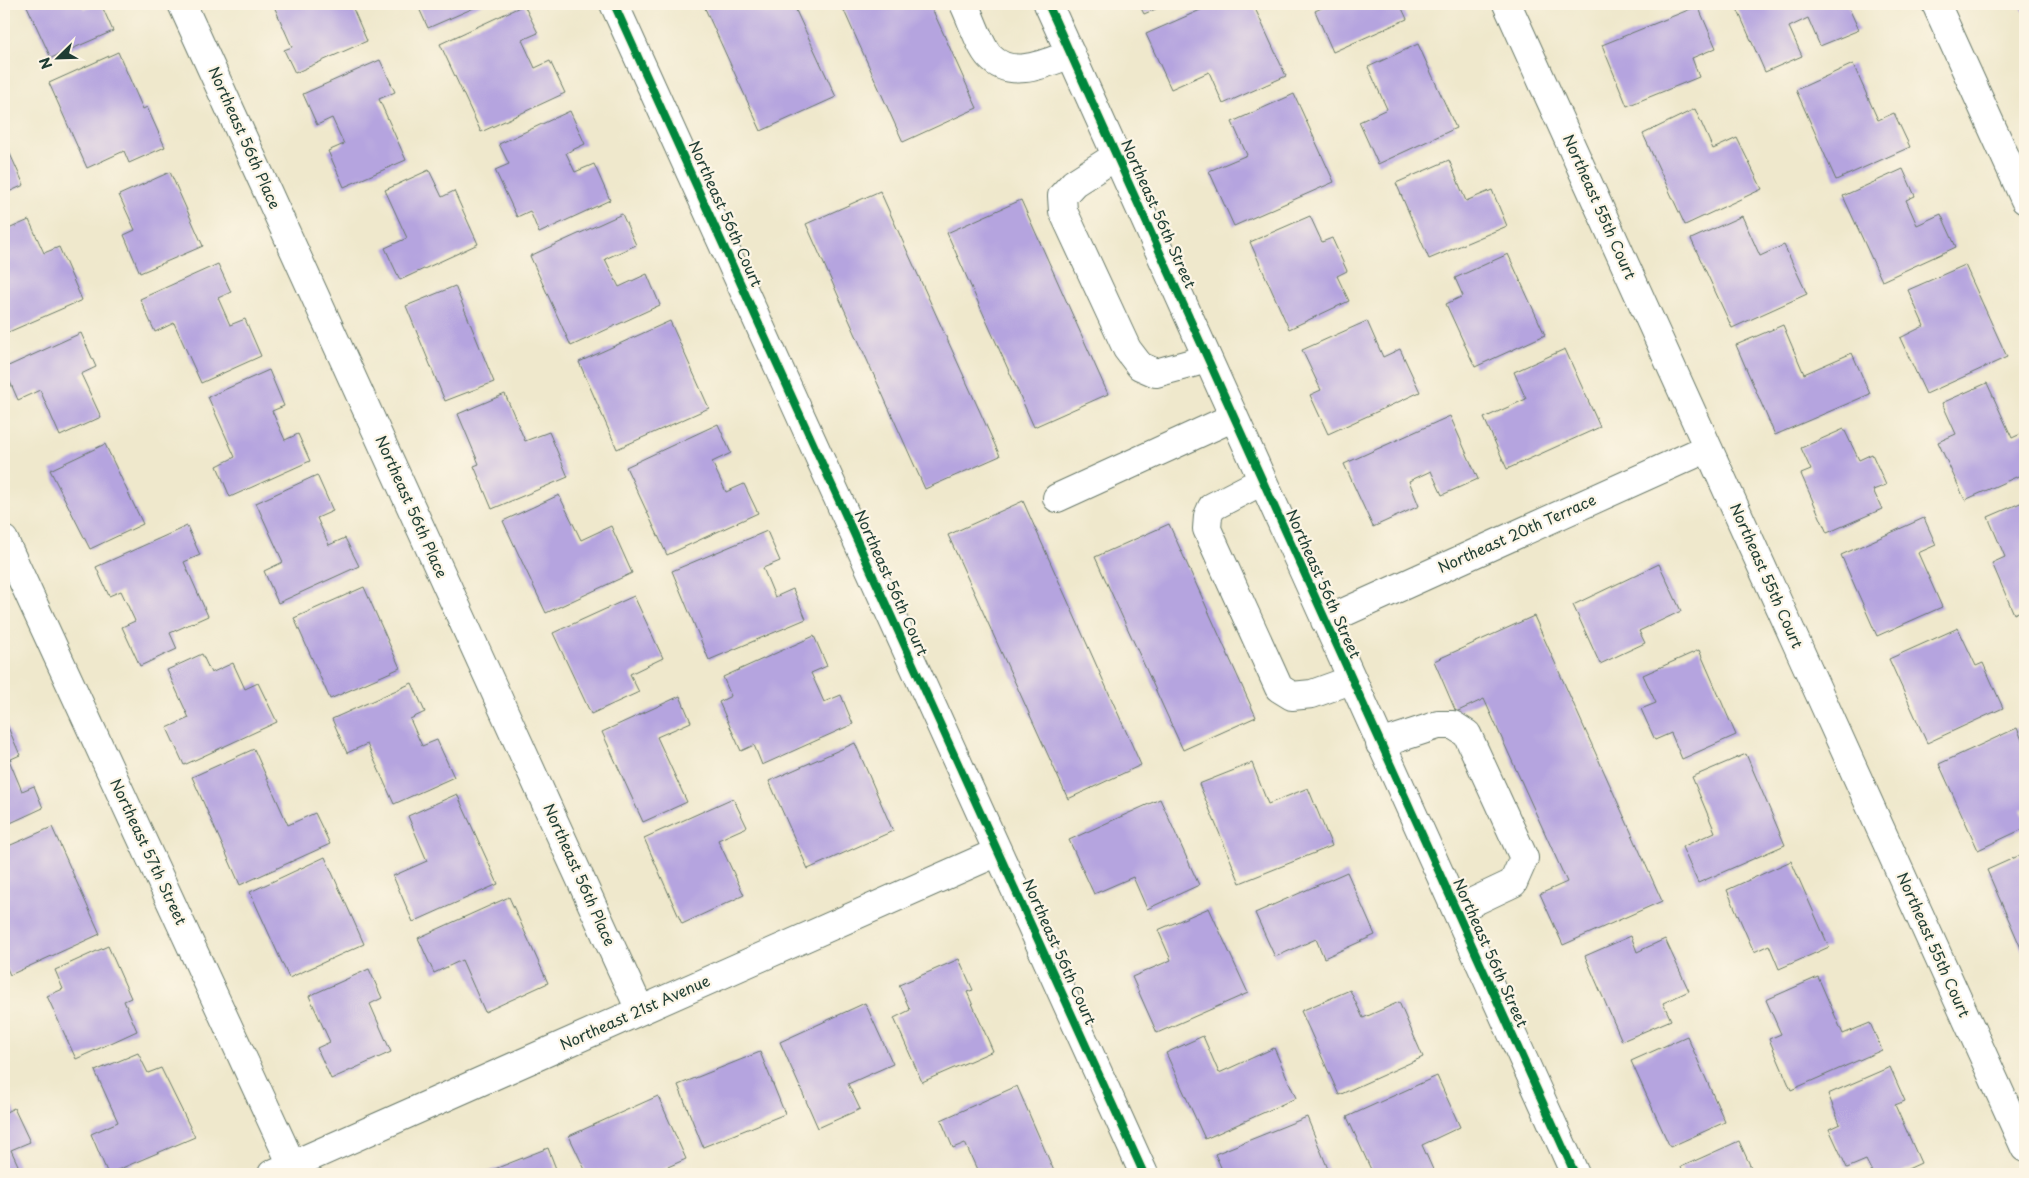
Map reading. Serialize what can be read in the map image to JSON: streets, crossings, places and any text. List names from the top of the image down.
{
  "streets": {
    "street": [
      "Northeast 56th Place",
      "Northeast 55th Court",
      "Northeast 56th Court",
      "Northeast 56th Street",
      "Northeast 20th Terrace",
      "Northeast 57th Street",
      "Northeast 21st Avenue"
    ]
  },
  "crossings": [
    ["Northeast 56th Place", "Northeast 21st Avenue"],
    ["Northeast 55th Court", "Northeast 20th Terrace"],
    ["Northeast 56th Court", "Northeast 21st Avenue"],
    ["Northeast 56th Street", "Northeast 20th Terrace"],
    ["Northeast 57th Street", "Northeast 21st Avenue"]
  ],
  "north": "bottom left"
}
